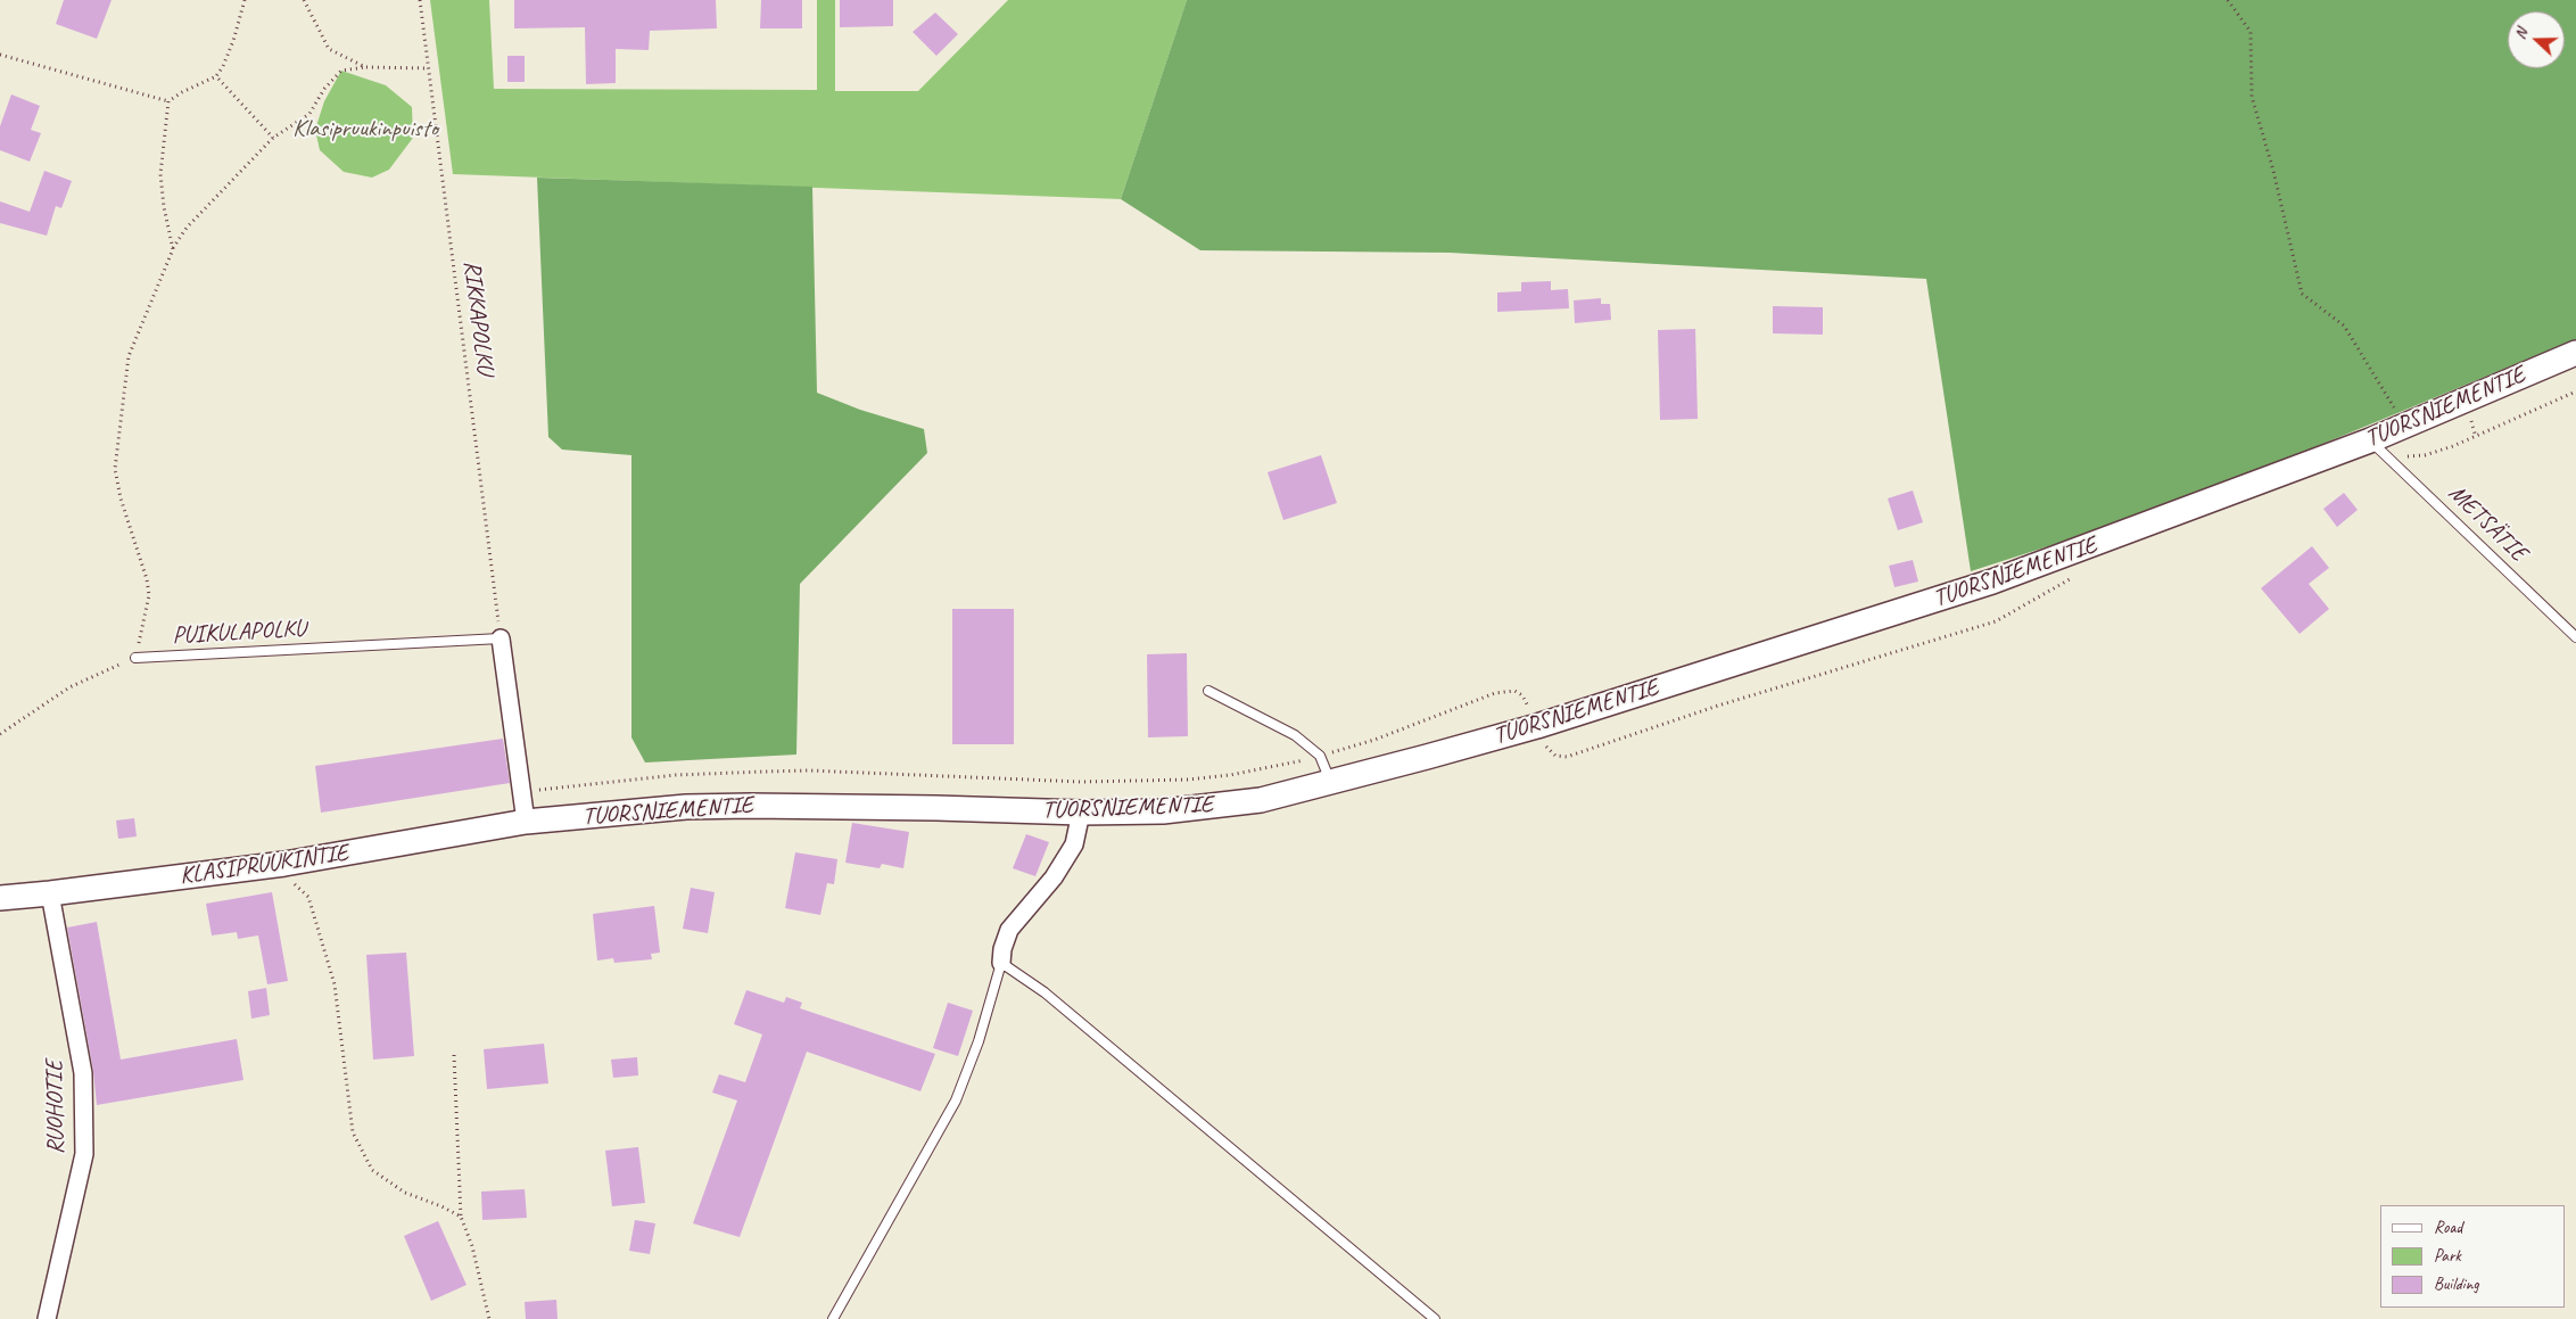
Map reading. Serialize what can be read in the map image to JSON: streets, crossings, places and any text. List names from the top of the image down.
{
  "streets": {
    "main road": ["TUORSNIEMENTIE", "KLASIPRUUKINTIE"],
    "street": ["RUOHOTIE"],
    "lane": ["METSÄTIE", "PUIKULAPOLKU"],
    "path": ["RIKKAPOLKU"]
  },
  "crossings": [
    ["RIKKAPOLKU", "PUIKULAPOLKU"],
    ["TUORSNIEMENTIE", "METSÄTIE"],
    ["TUORSNIEMENTIE", "KLASIPRUUKINTIE"],
    ["KLASIPRUUKINTIE", "RUOHOTIE"]
  ],
  "parks": ["Klasipruukinpuisto"],
  "legend": ["Road", "Park", "Building"],
  "north": "left"
}
